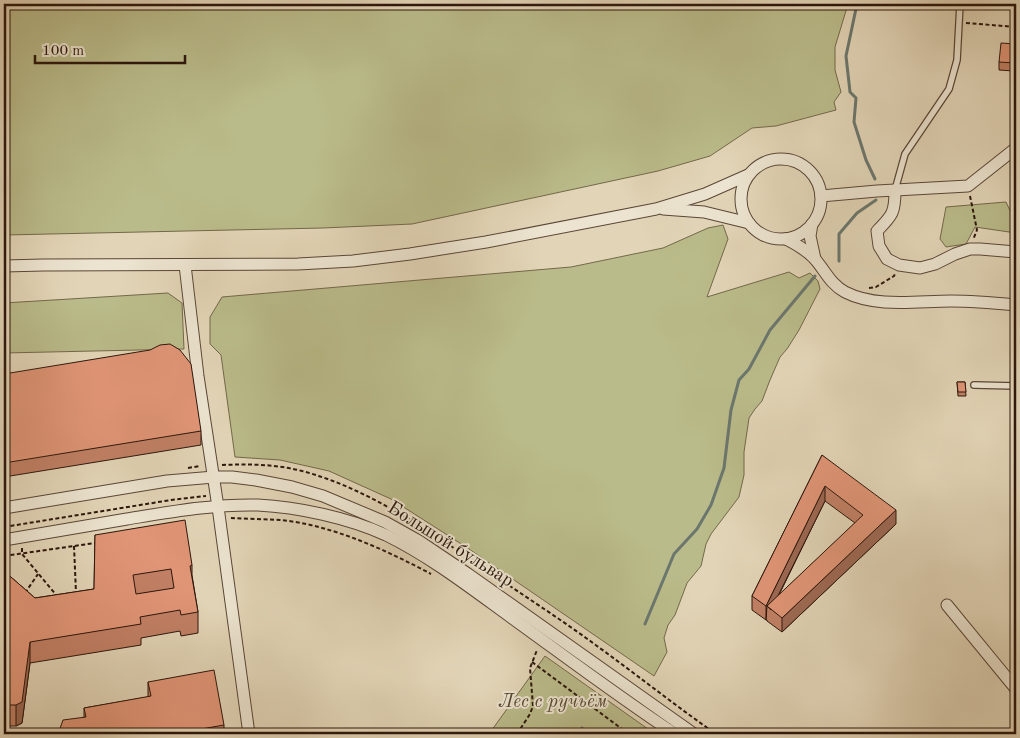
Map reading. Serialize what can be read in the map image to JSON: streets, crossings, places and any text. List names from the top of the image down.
{
  "streets": {
    "street": ["Большой бульвар"]
  },
  "parks": ["Лес с ручьём"],
  "scale_bar": "100 m"
}
